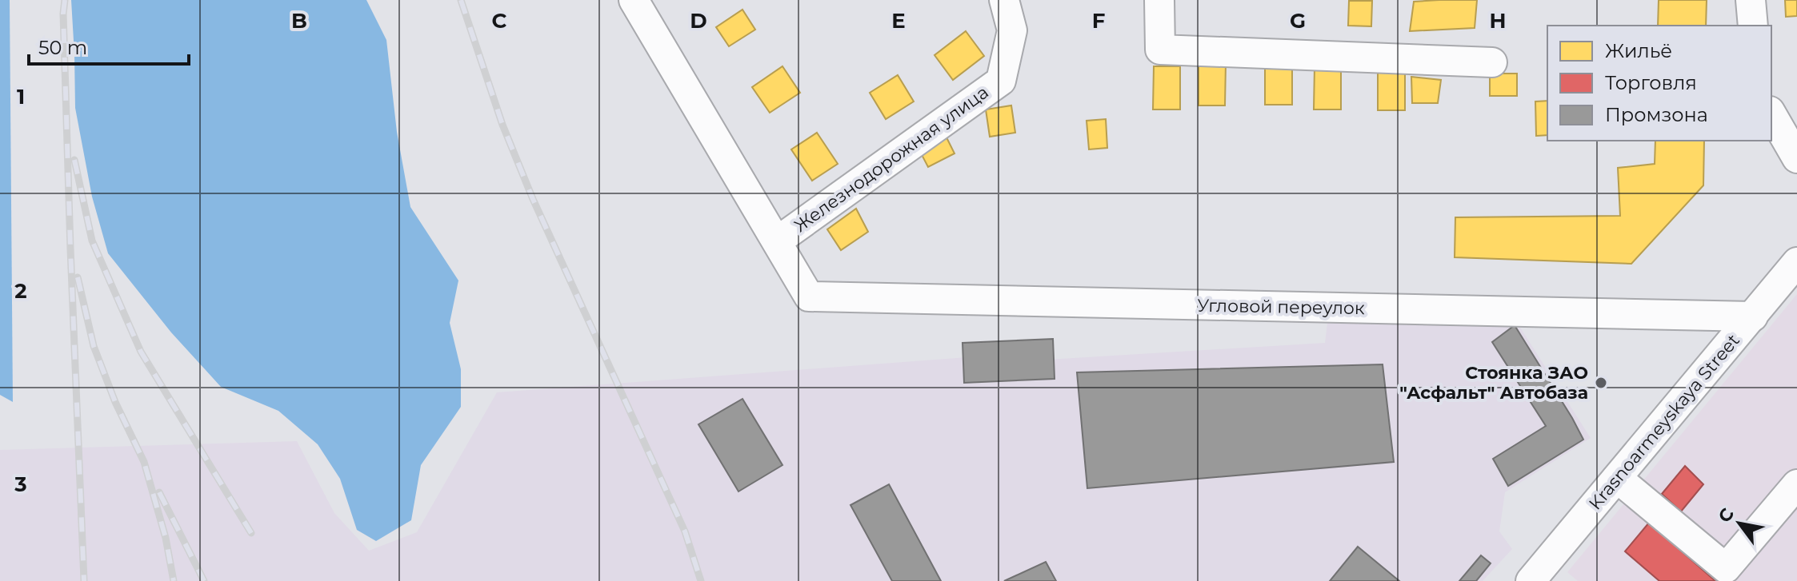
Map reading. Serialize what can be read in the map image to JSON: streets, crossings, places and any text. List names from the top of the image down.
{
  "streets": {
    "street": ["Железнодорожная улица", "Угловой переулок", "Krasnoarmeyskaya Street"]
  },
  "crossings": [
    ["Железнодорожная улица", "Угловой переулок"],
    ["Угловой переулок", "Krasnoarmeyskaya Street"]
  ],
  "places": ["Стоянка ЗАО \"Асфальт\" Автобаза"],
  "legend": ["Жильё", "Торговля", "Промзона"],
  "scale_bar": "50 m",
  "north": "top left",
  "grid": {
    "columns": [
      "B",
      "C",
      "D",
      "E",
      "F",
      "G",
      "H"
    ],
    "rows": ["1", "2", "3"]
  }
}
